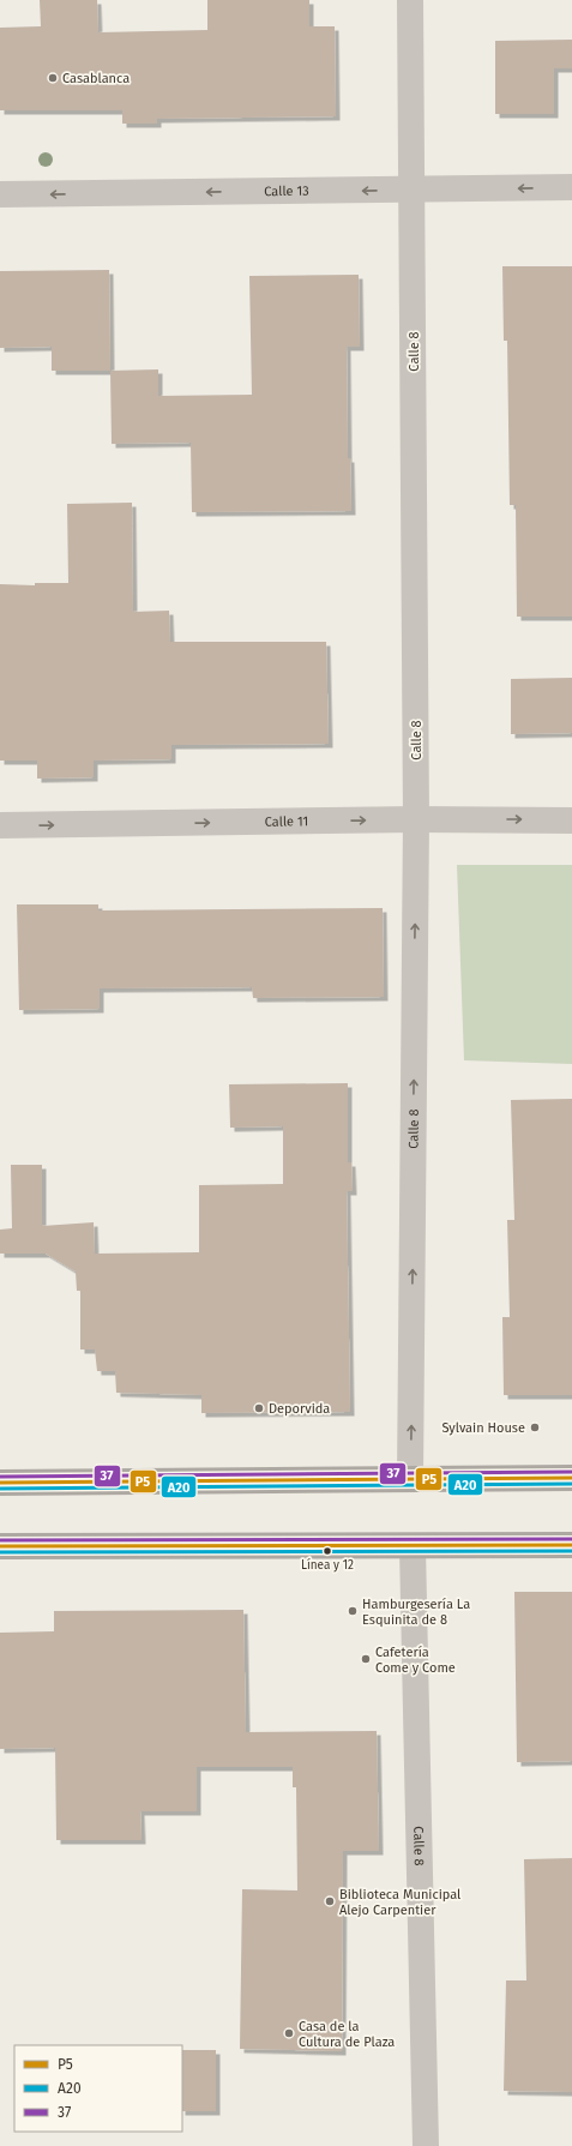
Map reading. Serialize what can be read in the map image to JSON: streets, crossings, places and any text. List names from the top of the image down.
{
  "streets": {
    "street": ["Calle 13", "Calle 8", "Calle 11"]
  },
  "crossings": [
    ["Calle 13", "Calle 8"],
    ["Calle 8", "Calle 11"]
  ],
  "one_way": ["Calle 13", "Calle 11"],
  "places": [
    "Casablanca",
    "Deporvida",
    "Sylvain House",
    "Línea y 12",
    "Hamburgesería La Esquinita de 8",
    "Cafetería Come y Come",
    "Biblioteca Municipal Alejo Carpentier",
    "Casa de la Cultura de Plaza"
  ],
  "lines": ["transit line 37", "transit line P5", "transit line A20"],
  "legend": ["P5", "A20", "37"]
}
